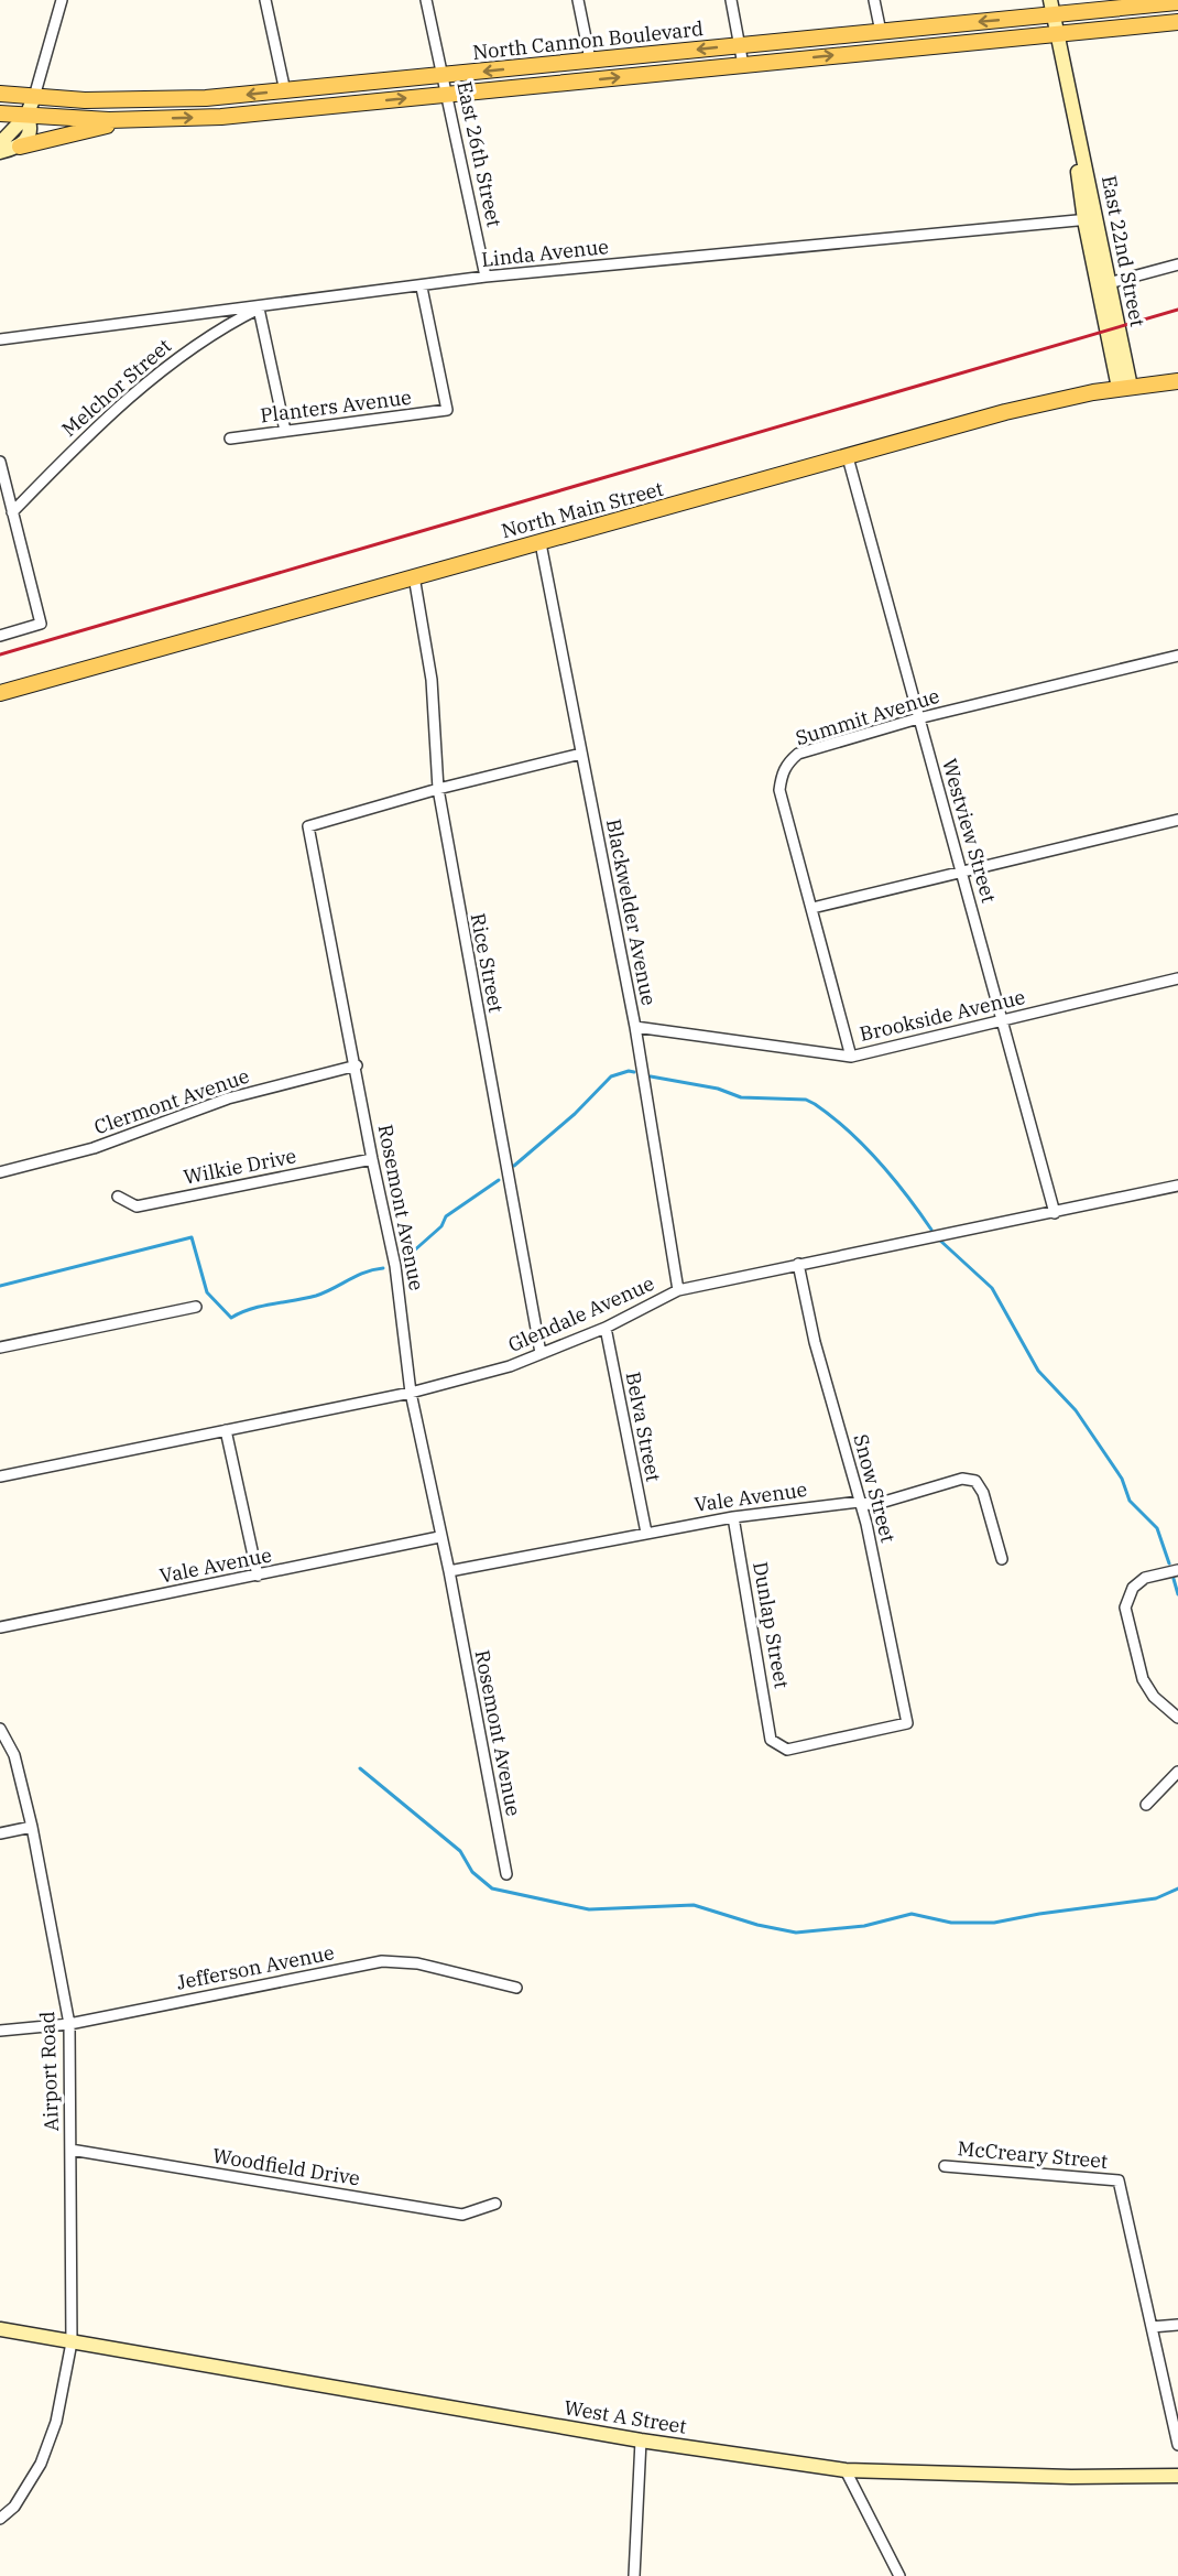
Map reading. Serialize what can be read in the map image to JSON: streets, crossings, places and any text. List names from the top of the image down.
{
  "streets": {
    "main road": ["North Cannon Boulevard", "North Main Street"],
    "street": [
      "East 26th Street",
      "East 22nd Street",
      "Linda Avenue",
      "Melchor Street",
      "Planters Avenue",
      "Summit Avenue",
      "Westview Street",
      "Blackwelder Avenue",
      "Rice Street",
      "Brookside Avenue",
      "Clermont Avenue",
      "Wilkie Drive",
      "Rosemont Avenue",
      "Glendale Avenue",
      "Belva Street",
      "Snow Street",
      "Vale Avenue",
      "Dunlap Street",
      "Jefferson Avenue",
      "Airport Road",
      "McCreary Street",
      "Woodfield Drive",
      "West A Street"
    ]
  },
  "crossings": [
    ["North Cannon Boulevard", "East 26th Street"],
    ["North Cannon Boulevard", "East 22nd Street"],
    ["East 26th Street", "Linda Avenue"],
    ["East 22nd Street", "Linda Avenue"],
    ["East 22nd Street", "North Main Street"],
    ["Linda Avenue", "Melchor Street"],
    ["Linda Avenue", "Planters Avenue"],
    ["North Main Street", "Westview Street"],
    ["North Main Street", "Blackwelder Avenue"],
    ["North Main Street", "Rice Street"],
    ["Summit Avenue", "Westview Street"],
    ["Summit Avenue", "Brookside Avenue"],
    ["Westview Street", "Brookside Avenue"],
    ["Westview Street", "Glendale Avenue"],
    ["Blackwelder Avenue", "Brookside Avenue"],
    ["Blackwelder Avenue", "Rosemont Avenue"],
    ["Blackwelder Avenue", "Glendale Avenue"],
    ["Rice Street", "Rosemont Avenue"],
    ["Rice Street", "Glendale Avenue"],
    ["Clermont Avenue", "Rosemont Avenue"],
    ["Wilkie Drive", "Rosemont Avenue"],
    ["Rosemont Avenue", "Glendale Avenue"],
    ["Rosemont Avenue", "Vale Avenue"],
    ["Glendale Avenue", "Belva Street"],
    ["Glendale Avenue", "Snow Street"],
    ["Belva Street", "Vale Avenue"],
    ["Snow Street", "Vale Avenue"],
    ["Snow Street", "Dunlap Street"],
    ["Vale Avenue", "Dunlap Street"],
    ["Jefferson Avenue", "Airport Road"],
    ["Airport Road", "Woodfield Drive"],
    ["Airport Road", "West A Street"]
  ]
}
